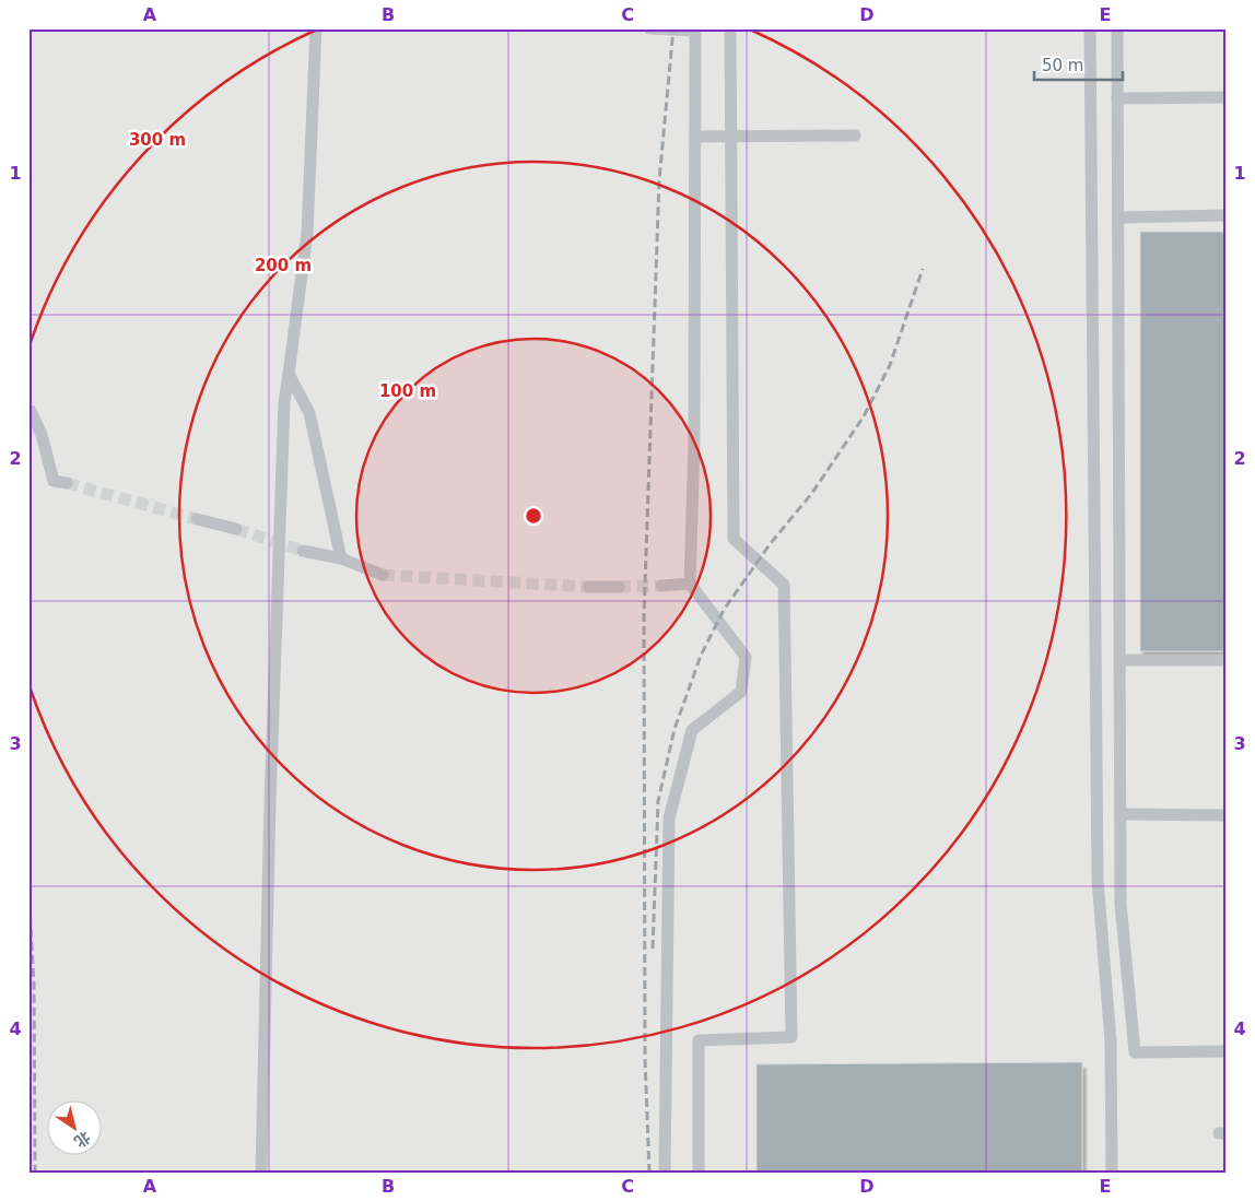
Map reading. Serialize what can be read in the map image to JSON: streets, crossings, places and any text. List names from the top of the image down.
{
  "scale_bar": "50 m",
  "north": "bottom right",
  "grid": {
    "columns": [
      "A",
      "B",
      "C",
      "D",
      "E"
    ],
    "rows": [
      "1",
      "2",
      "3",
      "4"
    ]
  },
  "rings": ["300 m", "200 m", "100 m"]
}
